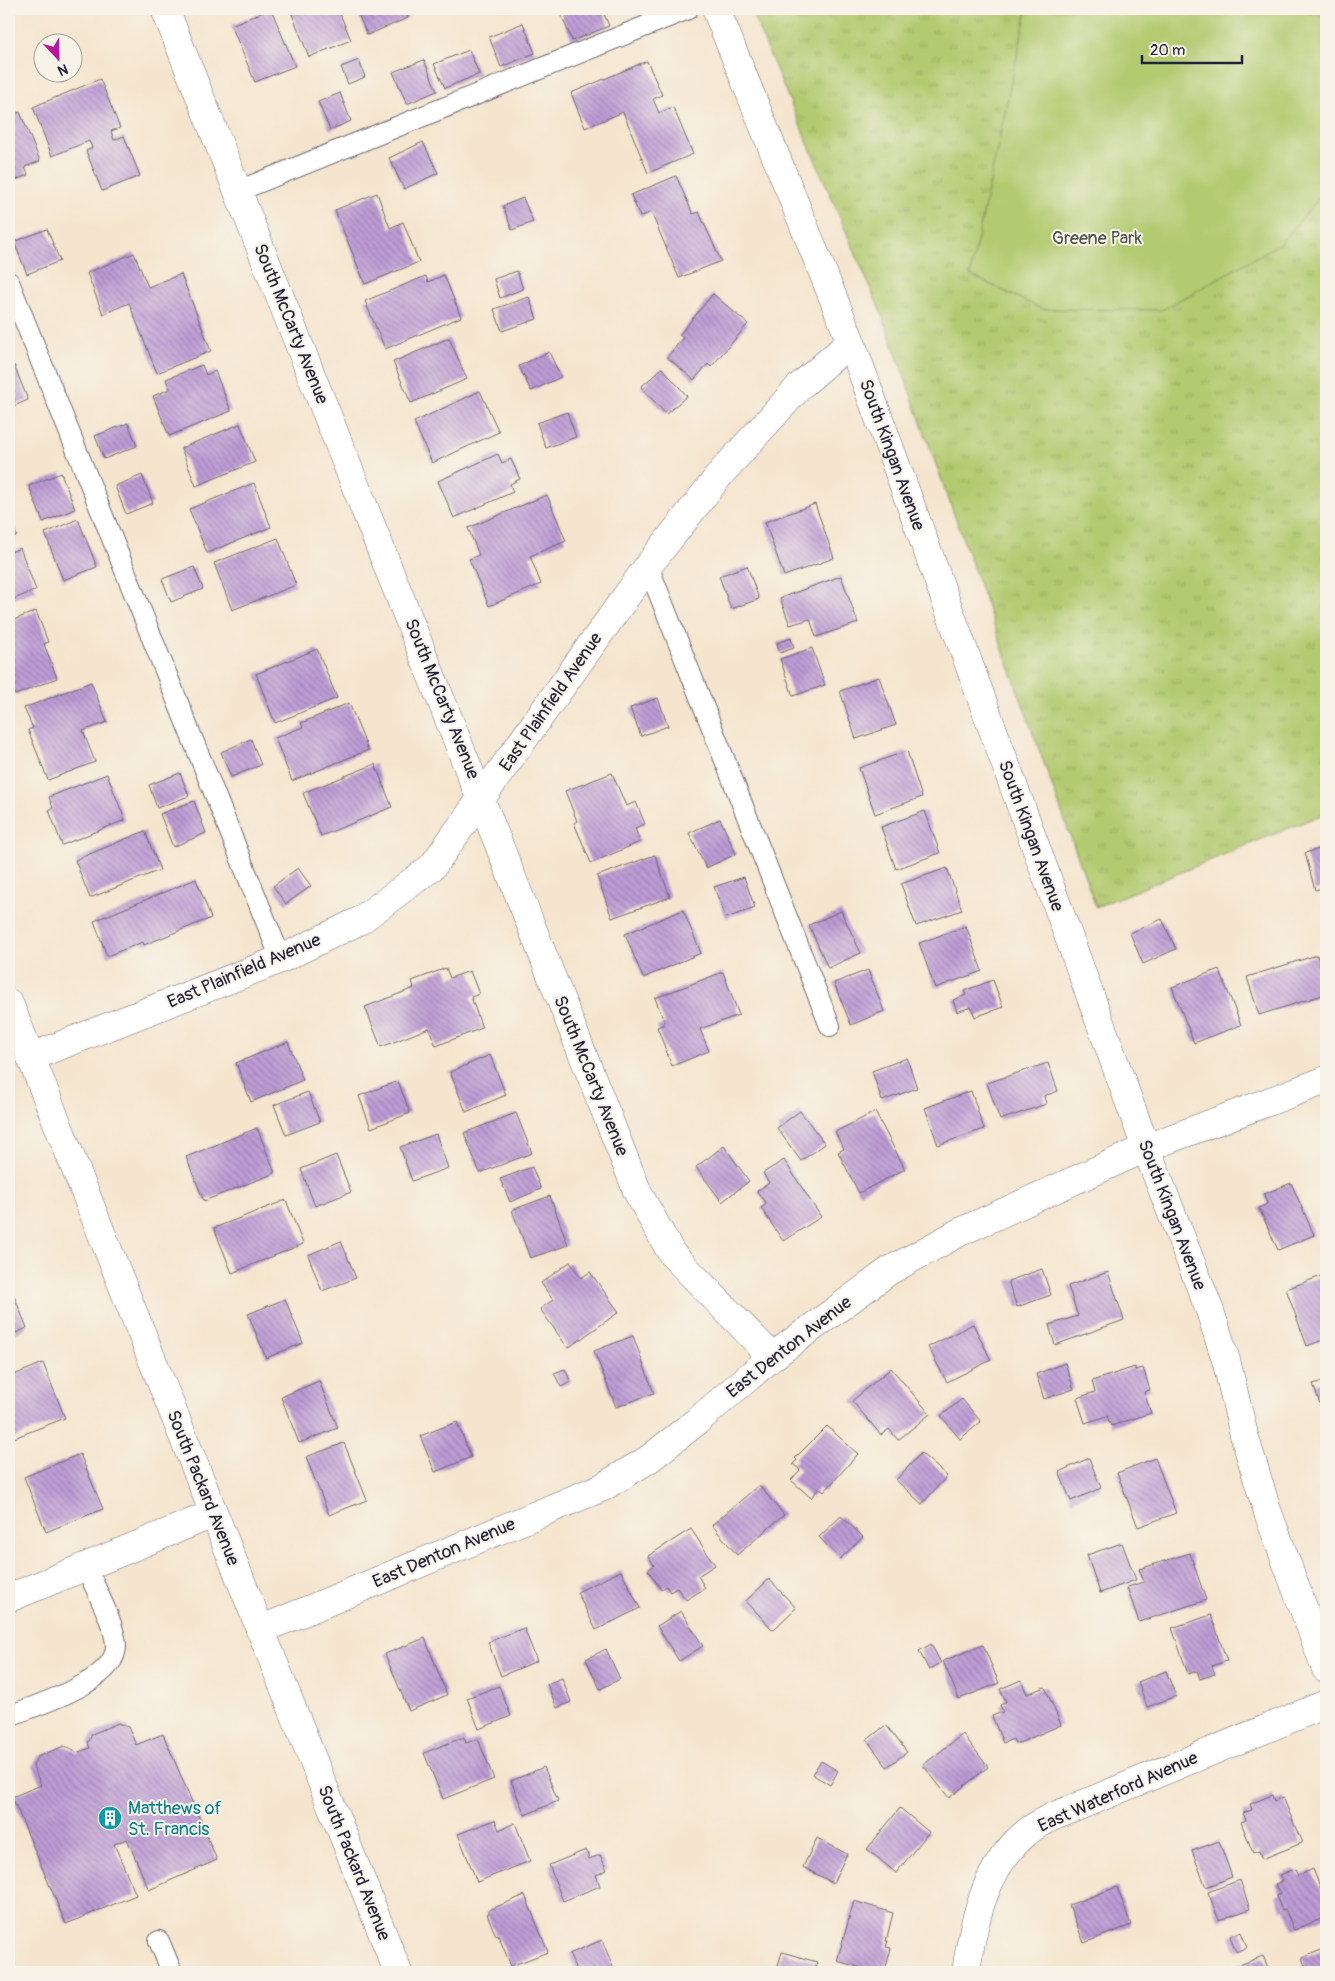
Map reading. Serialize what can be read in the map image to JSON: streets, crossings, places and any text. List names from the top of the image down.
{
  "streets": {
    "street": [
      "South McCarty Avenue",
      "South Kingan Avenue",
      "East Plainfield Avenue",
      "East Denton Avenue",
      "South Packard Avenue",
      "East Waterford Avenue"
    ]
  },
  "crossings": [
    ["South McCarty Avenue", "East Plainfield Avenue"],
    ["South McCarty Avenue", "East Denton Avenue"],
    ["South Kingan Avenue", "East Plainfield Avenue"],
    ["South Kingan Avenue", "East Denton Avenue"],
    ["East Plainfield Avenue", "South Packard Avenue"],
    ["East Denton Avenue", "South Packard Avenue"]
  ],
  "parks": ["Greene Park"],
  "places": {
    "building": ["Matthews of St. Francis"]
  },
  "scale_bar": "20 m",
  "north": "bottom"
}
